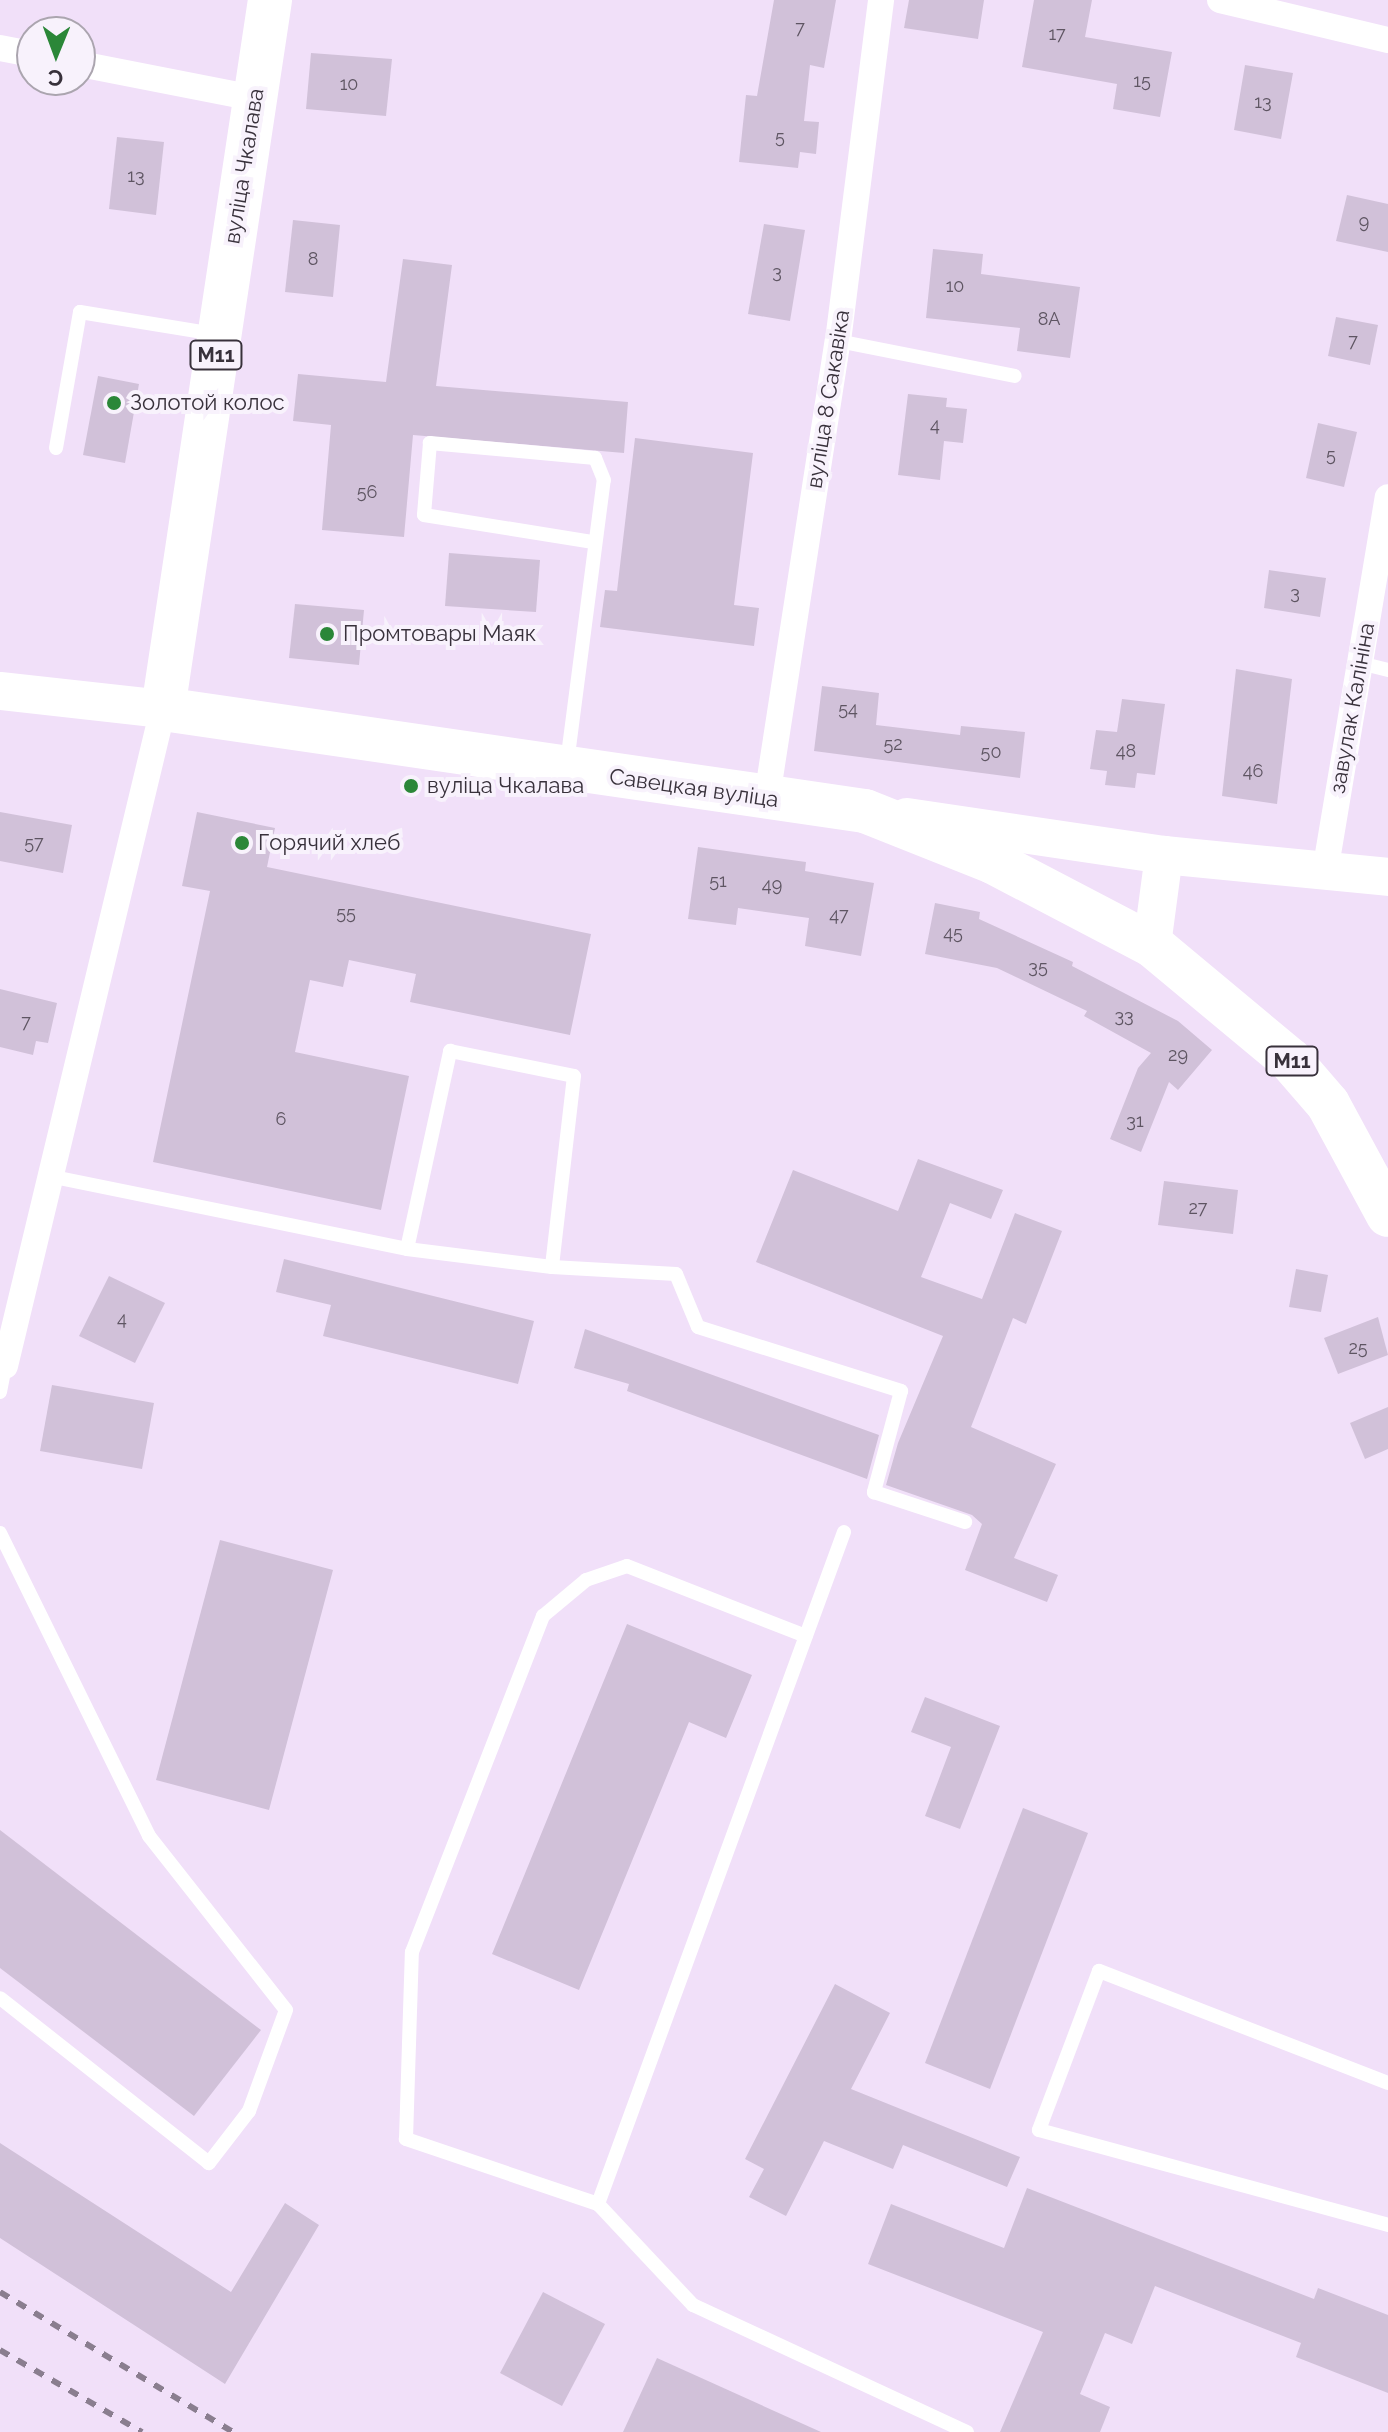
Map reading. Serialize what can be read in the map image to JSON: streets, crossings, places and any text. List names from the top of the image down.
{
  "streets": {
    "highway": ["вуліца Чкалава", "М11", "Савецкая вуліца"],
    "street": ["вуліца 8 Сакавіка", "завулак Калініна"]
  },
  "crossings": [
    ["вуліца Чкалава", "Савецкая вуліца"],
    ["М11", "Савецкая вуліца"],
    ["вуліца 8 Сакавіка", "Савецкая вуліца"],
    ["завулак Калініна", "Савецкая вуліца"]
  ],
  "places": [
    "Золотой колос",
    "Промтовары Маяк",
    "вуліца Чкалава",
    "Горячий хлеб"
  ],
  "house_numbers": [
    "7",
    "17",
    "15",
    "10",
    "13",
    "5",
    "13",
    "9",
    "8",
    "3",
    "10",
    "8А",
    "7",
    "4",
    "5",
    "56",
    "3",
    "54",
    "52",
    "48",
    "50",
    "46",
    "57",
    "51",
    "49",
    "55",
    "47",
    "45",
    "35",
    "33",
    "7",
    "29",
    "6",
    "31",
    "27",
    "4",
    "25"
  ],
  "north": "bottom"
}
